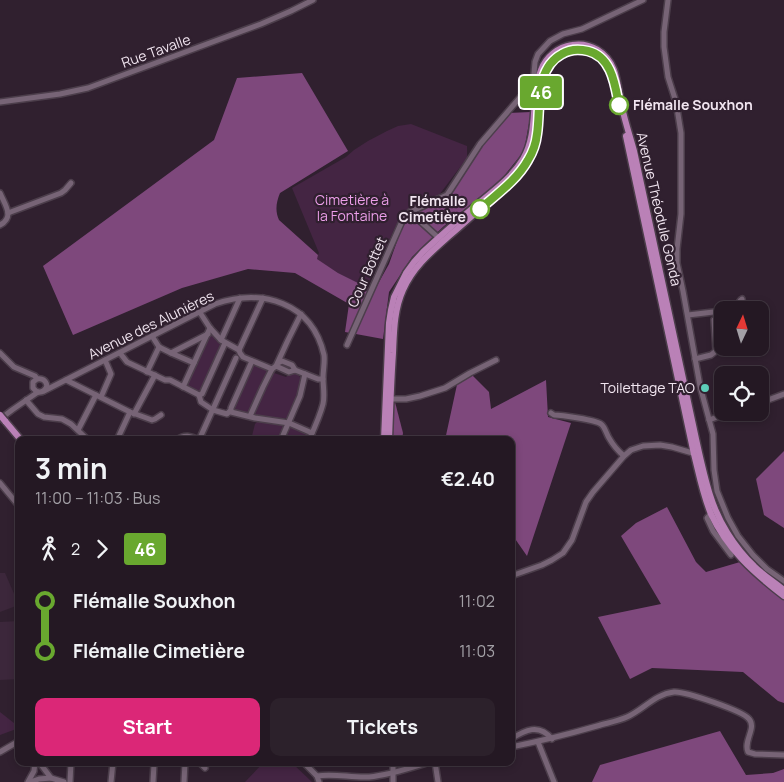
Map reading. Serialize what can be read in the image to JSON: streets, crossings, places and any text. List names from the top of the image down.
{
  "streets": {
    "main road": ["Avenue Théodule Gonda"],
    "street": ["Rue Tavalle", "Cour Bottet", "Avenue des Alunières"]
  },
  "parks": ["Cimetière à la Fontaine"],
  "places": ["Flémalle Souxhon", "Flémalle Cimetière", "Toilettage TAO"],
  "lines": ["bus line 46"],
  "north": "top",
  "page": {
    "on_map": "46",
    "heading": ["3 min", "11:00 – 11:03 · Bus", "€2.40"],
    "legs": ["2", "46"],
    "list": [
      {
        "name": "Flémalle Souxhon",
        "value": "11:02"
      },
      {
        "name": "Flémalle Cimetière",
        "value": "11:03"
      }
    ],
    "buttons": ["Start", "Tickets"]
  }
}
